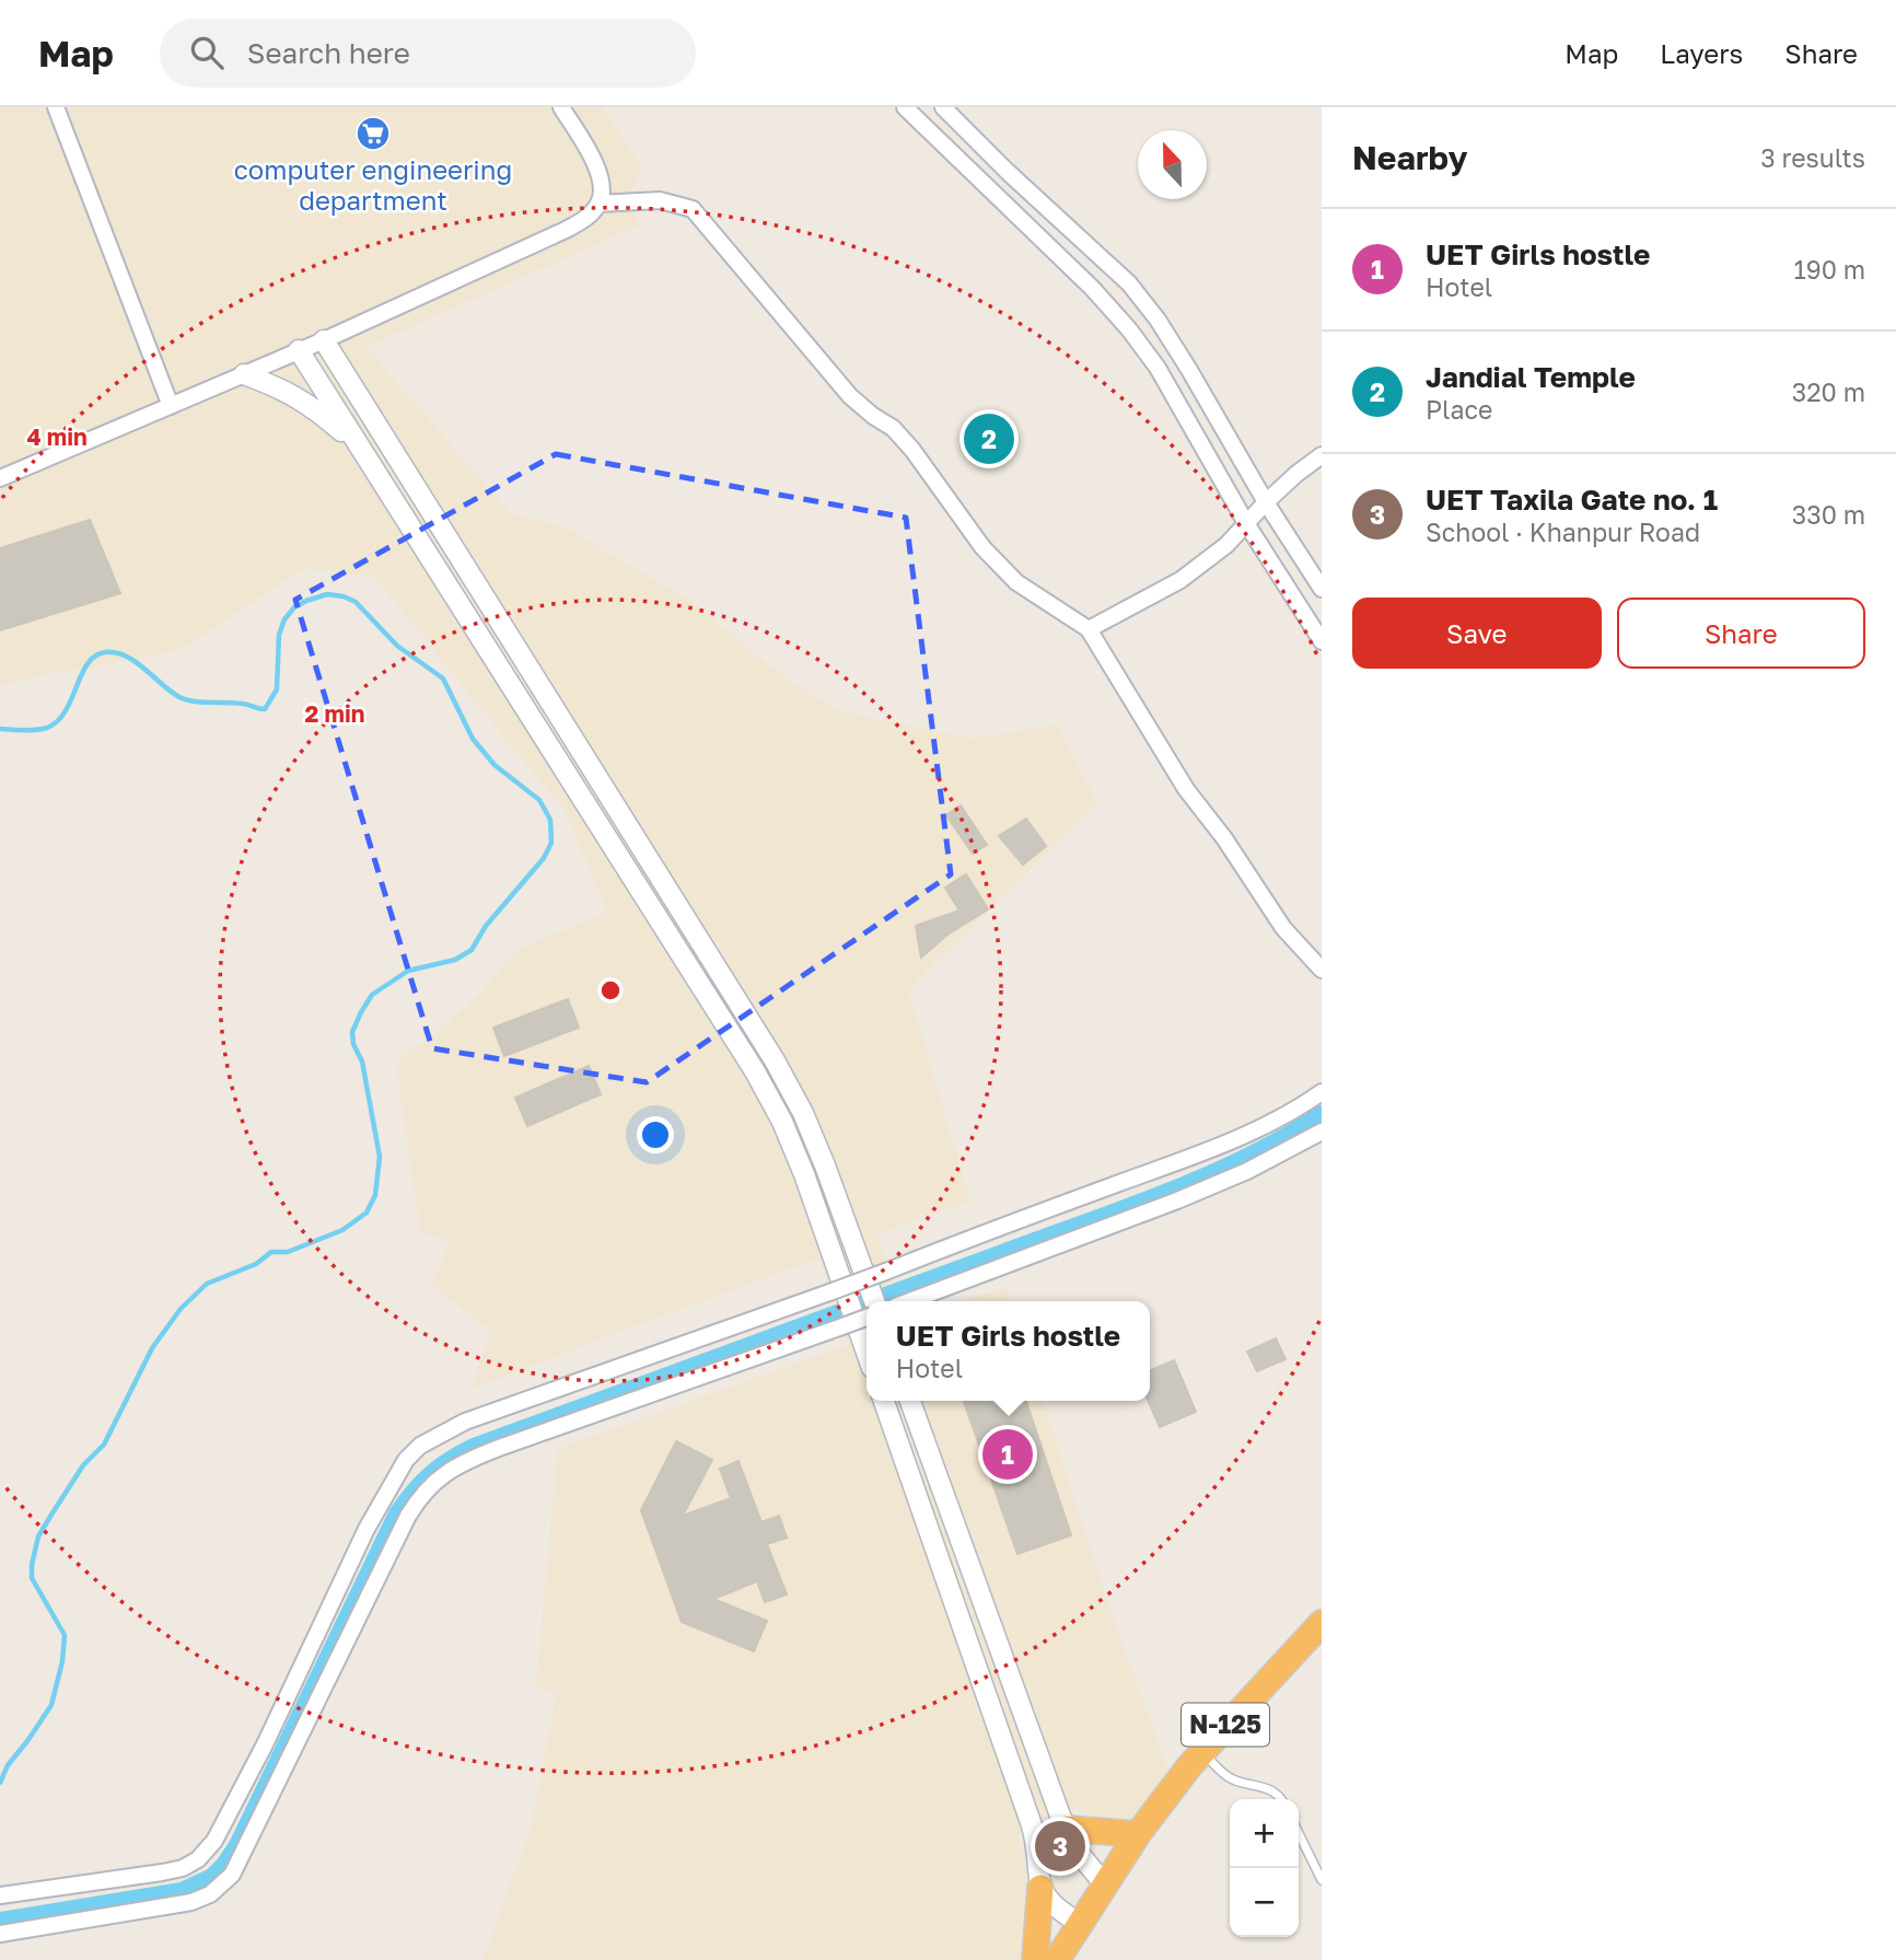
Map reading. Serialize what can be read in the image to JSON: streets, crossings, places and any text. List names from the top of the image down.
{
  "streets": {
    "highway": ["N-125"]
  },
  "places": {
    "supermarket": ["computer engineering department"]
  },
  "north": "top",
  "page": {
    "header": "Map",
    "search": "Search here",
    "nav": ["Map", "Layers", "Share"],
    "heading": ["Nearby", "3 results"],
    "list": [
      {
        "mark": "1",
        "name": "UET Girls hostle",
        "note": "Hotel",
        "value": "190 m"
      },
      {
        "mark": "2",
        "name": "Jandial Temple",
        "note": "Place",
        "value": "320 m"
      },
      {
        "mark": "3",
        "name": "UET Taxila Gate no. 1",
        "note": "School · Khanpur Road",
        "value": "330 m"
      }
    ],
    "pins": ["2", "1", "3"],
    "buttons": ["Save", "Share"],
    "popup": ["UET Girls hostle", "Hotel"],
    "map_buttons": ["+", "−"]
  },
  "rings": ["4 min", "2 min"]
}
